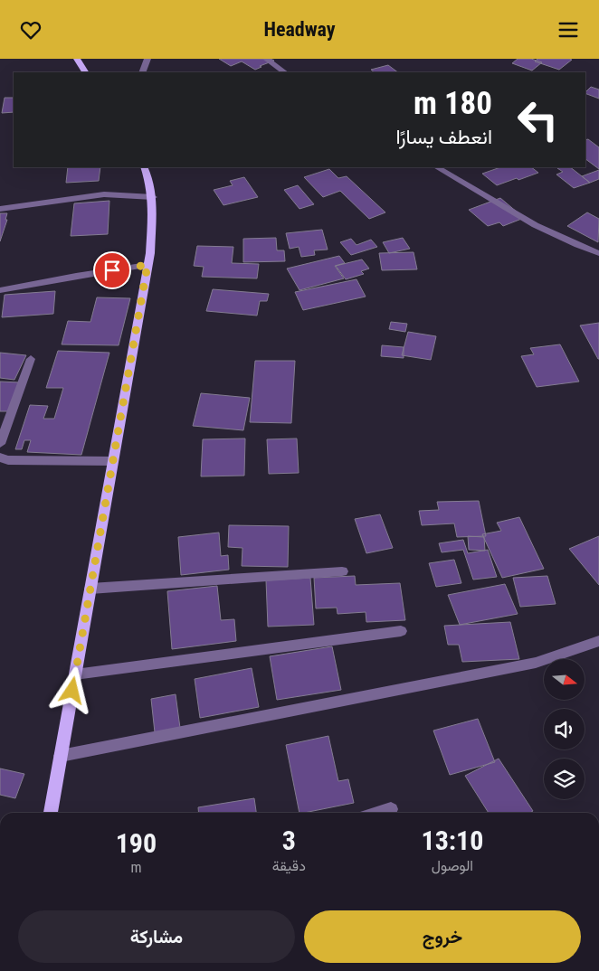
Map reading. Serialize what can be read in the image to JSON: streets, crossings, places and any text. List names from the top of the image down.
{
  "north": "right",
  "page": {
    "header": "Headway",
    "turn": ["180 m", "انعطف يسارًا"],
    "eta": [
      "13:10",
      "الوصول",
      "3",
      "دقيقة",
      "190",
      "m"
    ],
    "buttons": ["خروج", "مشاركة"]
  }
}
